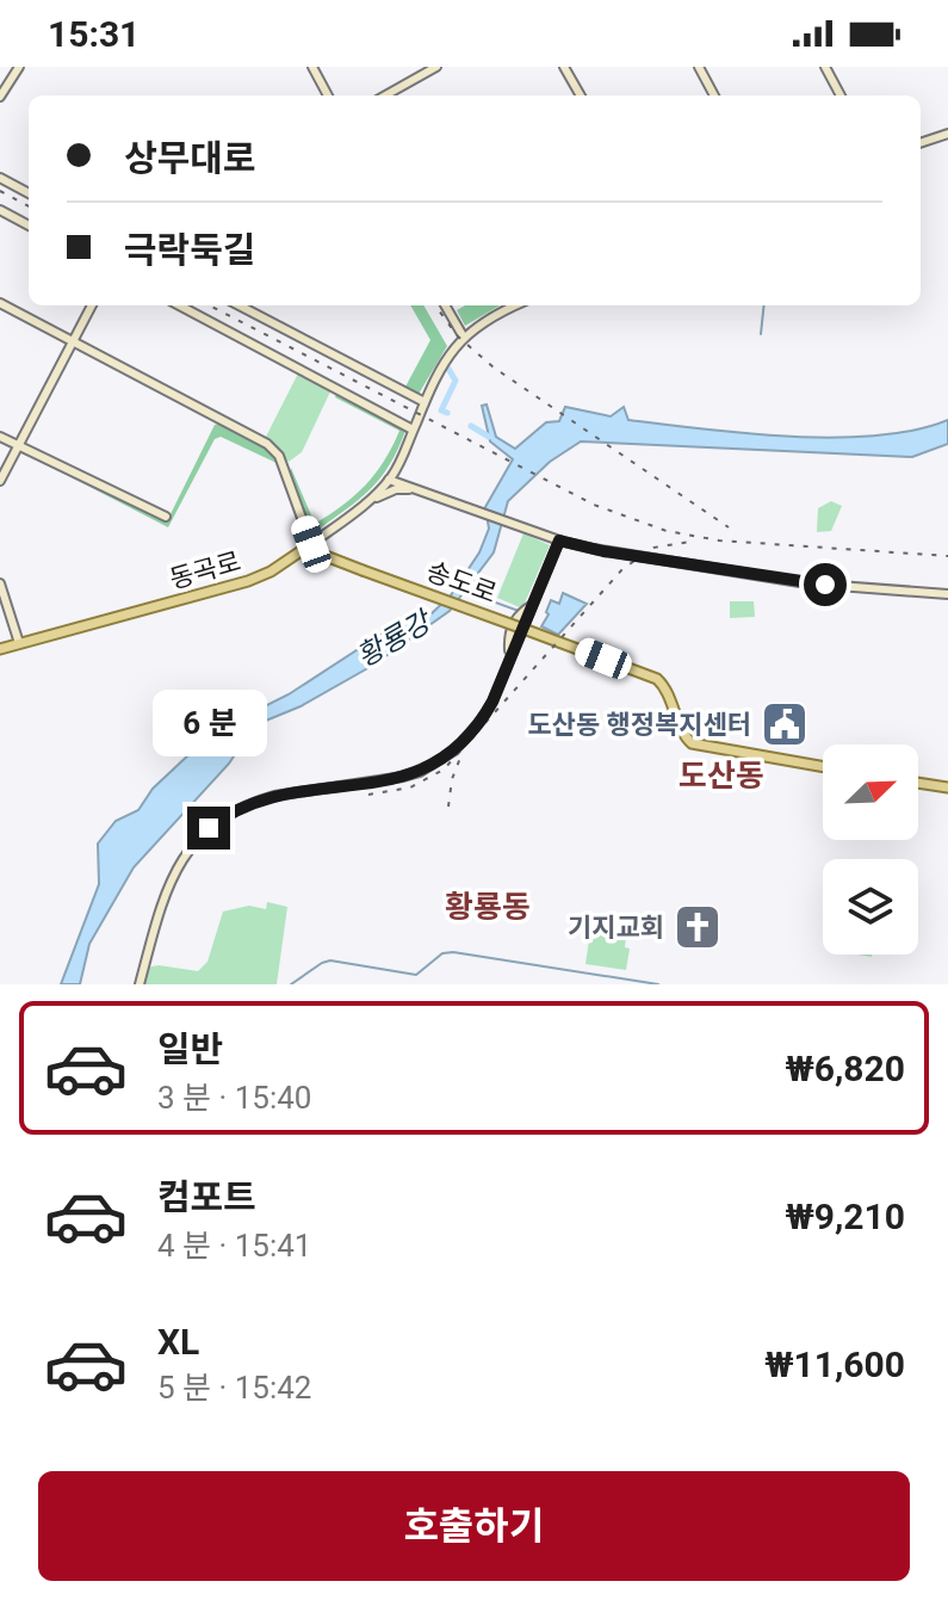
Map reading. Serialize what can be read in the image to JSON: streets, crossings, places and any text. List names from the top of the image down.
{
  "streets": {
    "main road": ["동곡로", "송도로"]
  },
  "crossings": [
    ["동곡로", "송도로"]
  ],
  "districts": ["도산동", "황룡동"],
  "water": ["황룡강"],
  "places": {
    "public building": ["도산동 행정복지센터"],
    "church": ["기지교회"]
  },
  "north": "top right",
  "page": {
    "status": "15:31",
    "banner": ["상무대로", "극락둑길"],
    "bubble": "6 분",
    "list": [
      {
        "name": "일반",
        "note": "3 분 · 15:40",
        "value": "₩6,820"
      },
      {
        "name": "컴포트",
        "note": "4 분 · 15:41",
        "value": "₩9,210"
      },
      {
        "name": "XL",
        "note": "5 분 · 15:42",
        "value": "₩11,600"
      }
    ],
    "buttons": "호출하기"
  }
}
